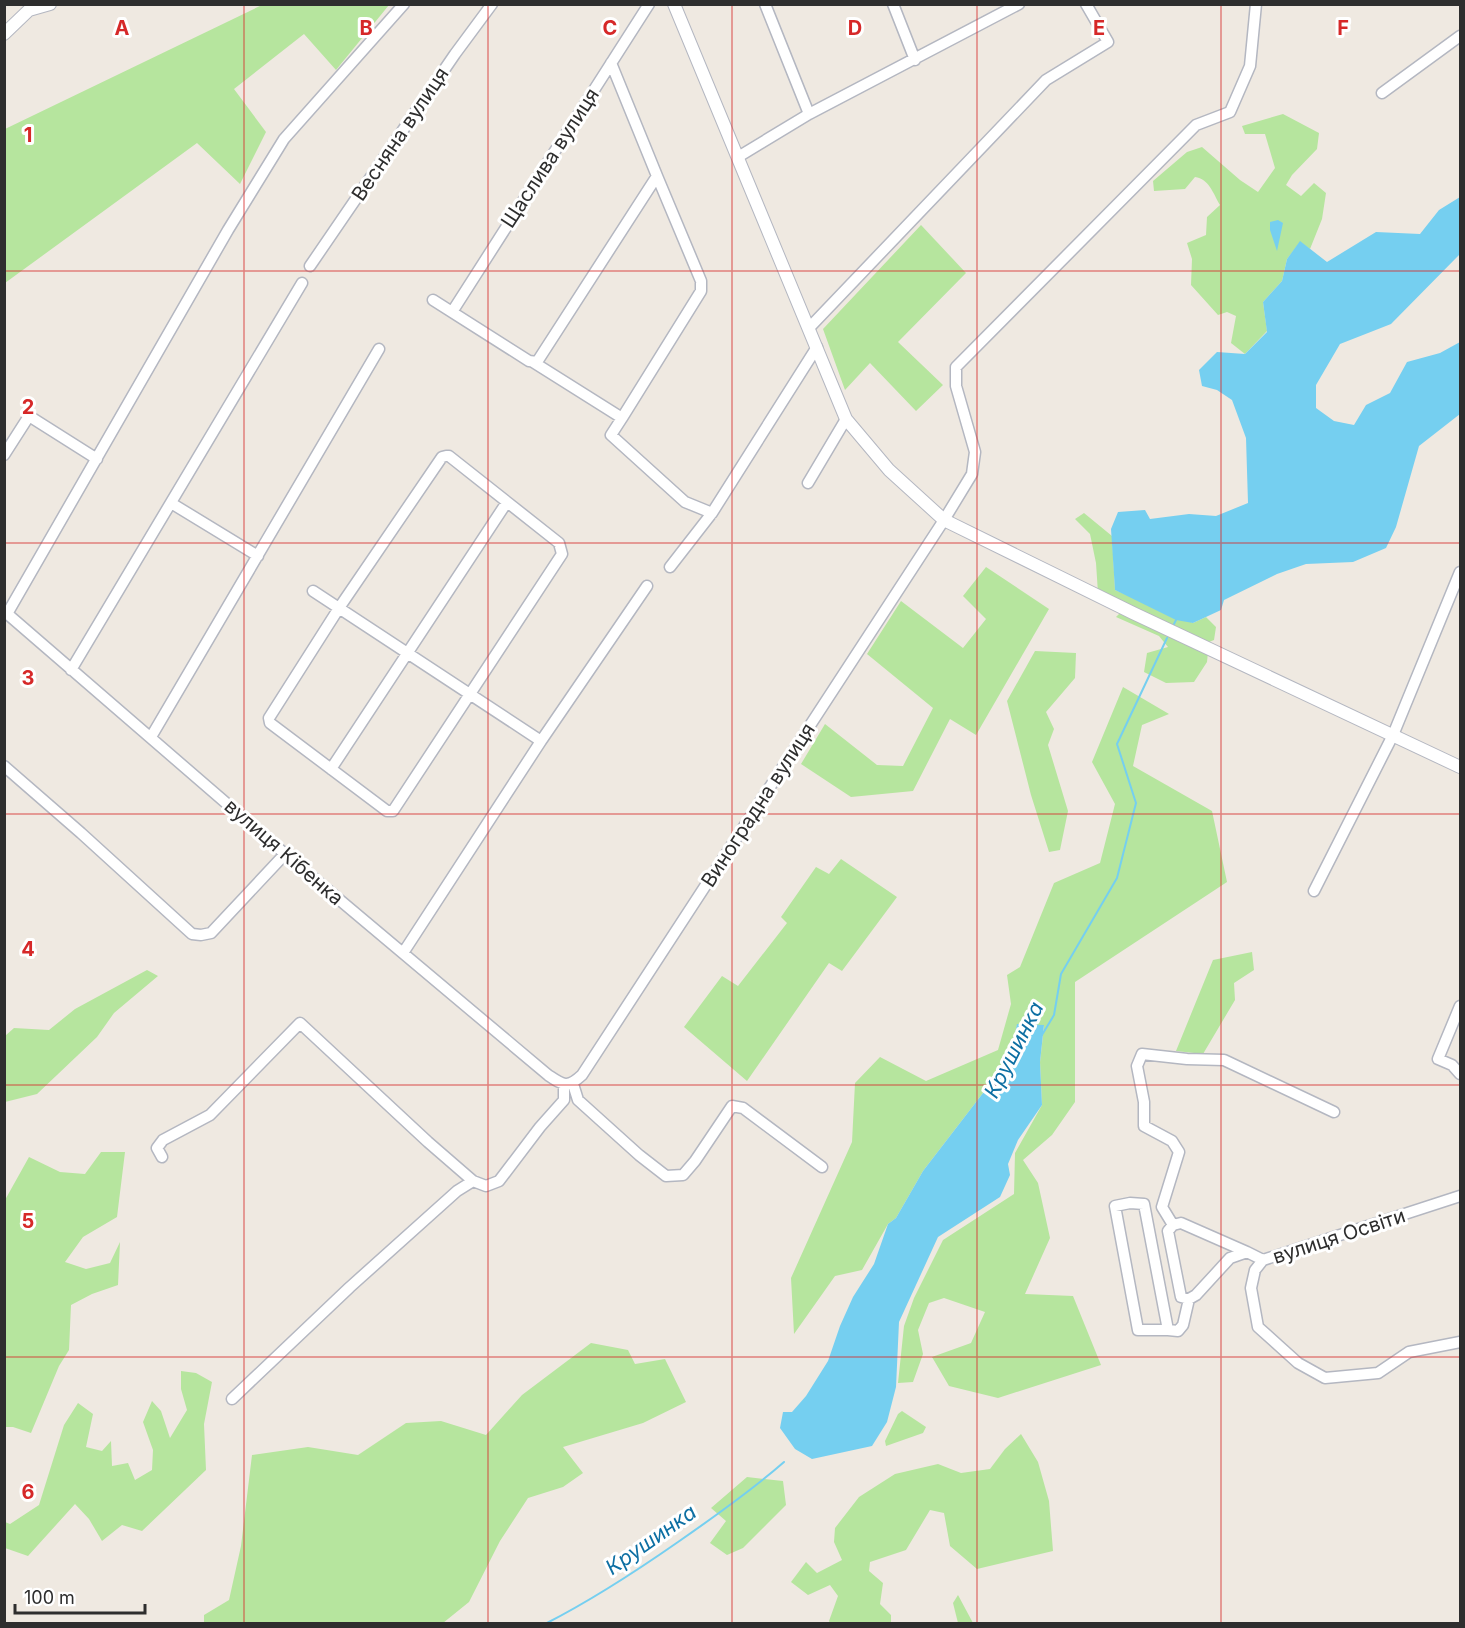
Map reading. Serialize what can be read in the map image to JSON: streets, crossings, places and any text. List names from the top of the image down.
{
  "streets": {
    "street": [
      "Весняна вулиця",
      "Щаслива вулиця",
      "Виноградна вулиця",
      "вулиця Кібенка",
      "вулиця Освіти"
    ]
  },
  "crossings": [
    ["Виноградна вулиця", "вулиця Кібенка"]
  ],
  "water": ["Крушинка"],
  "scale_bar": "100 m",
  "grid": {
    "columns": [
      "A",
      "B",
      "C",
      "D",
      "E",
      "F"
    ],
    "rows": [
      "1",
      "2",
      "3",
      "4",
      "5",
      "6"
    ]
  }
}
